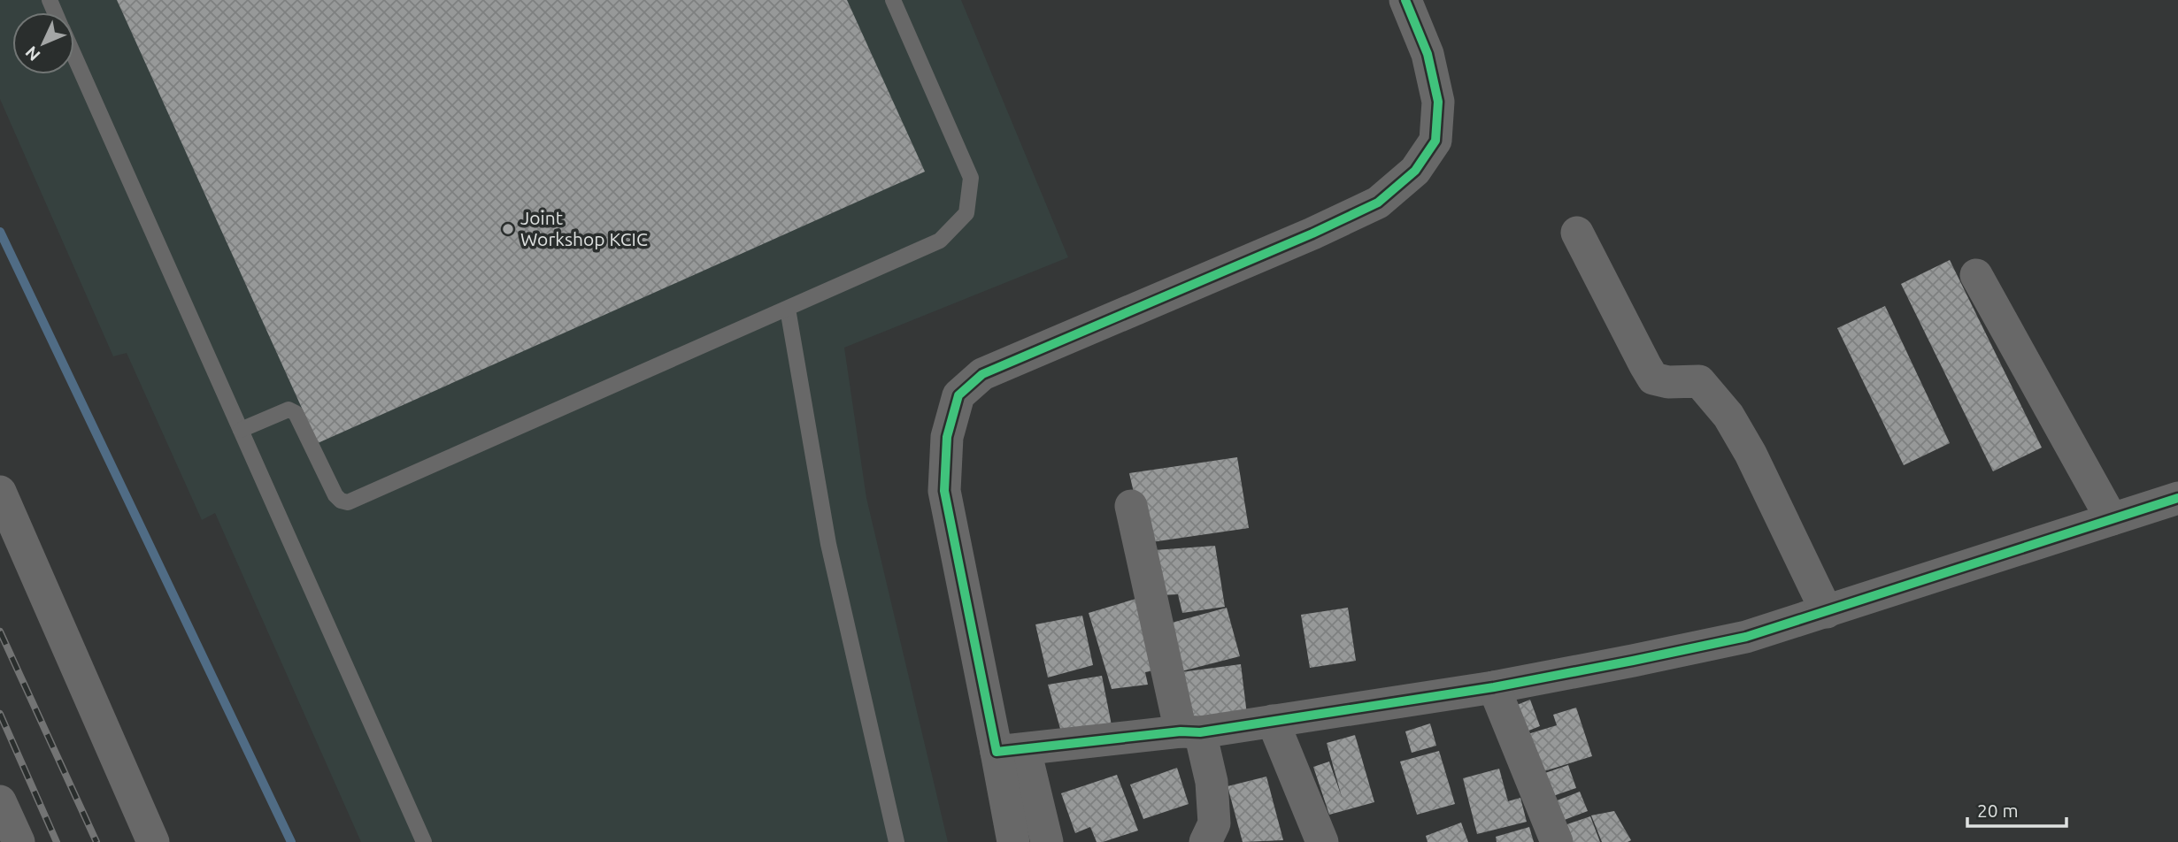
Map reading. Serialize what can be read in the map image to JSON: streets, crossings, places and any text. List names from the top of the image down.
{
  "places": ["Joint Workshop KCIC"],
  "scale_bar": "20 m",
  "north": "bottom left"
}
